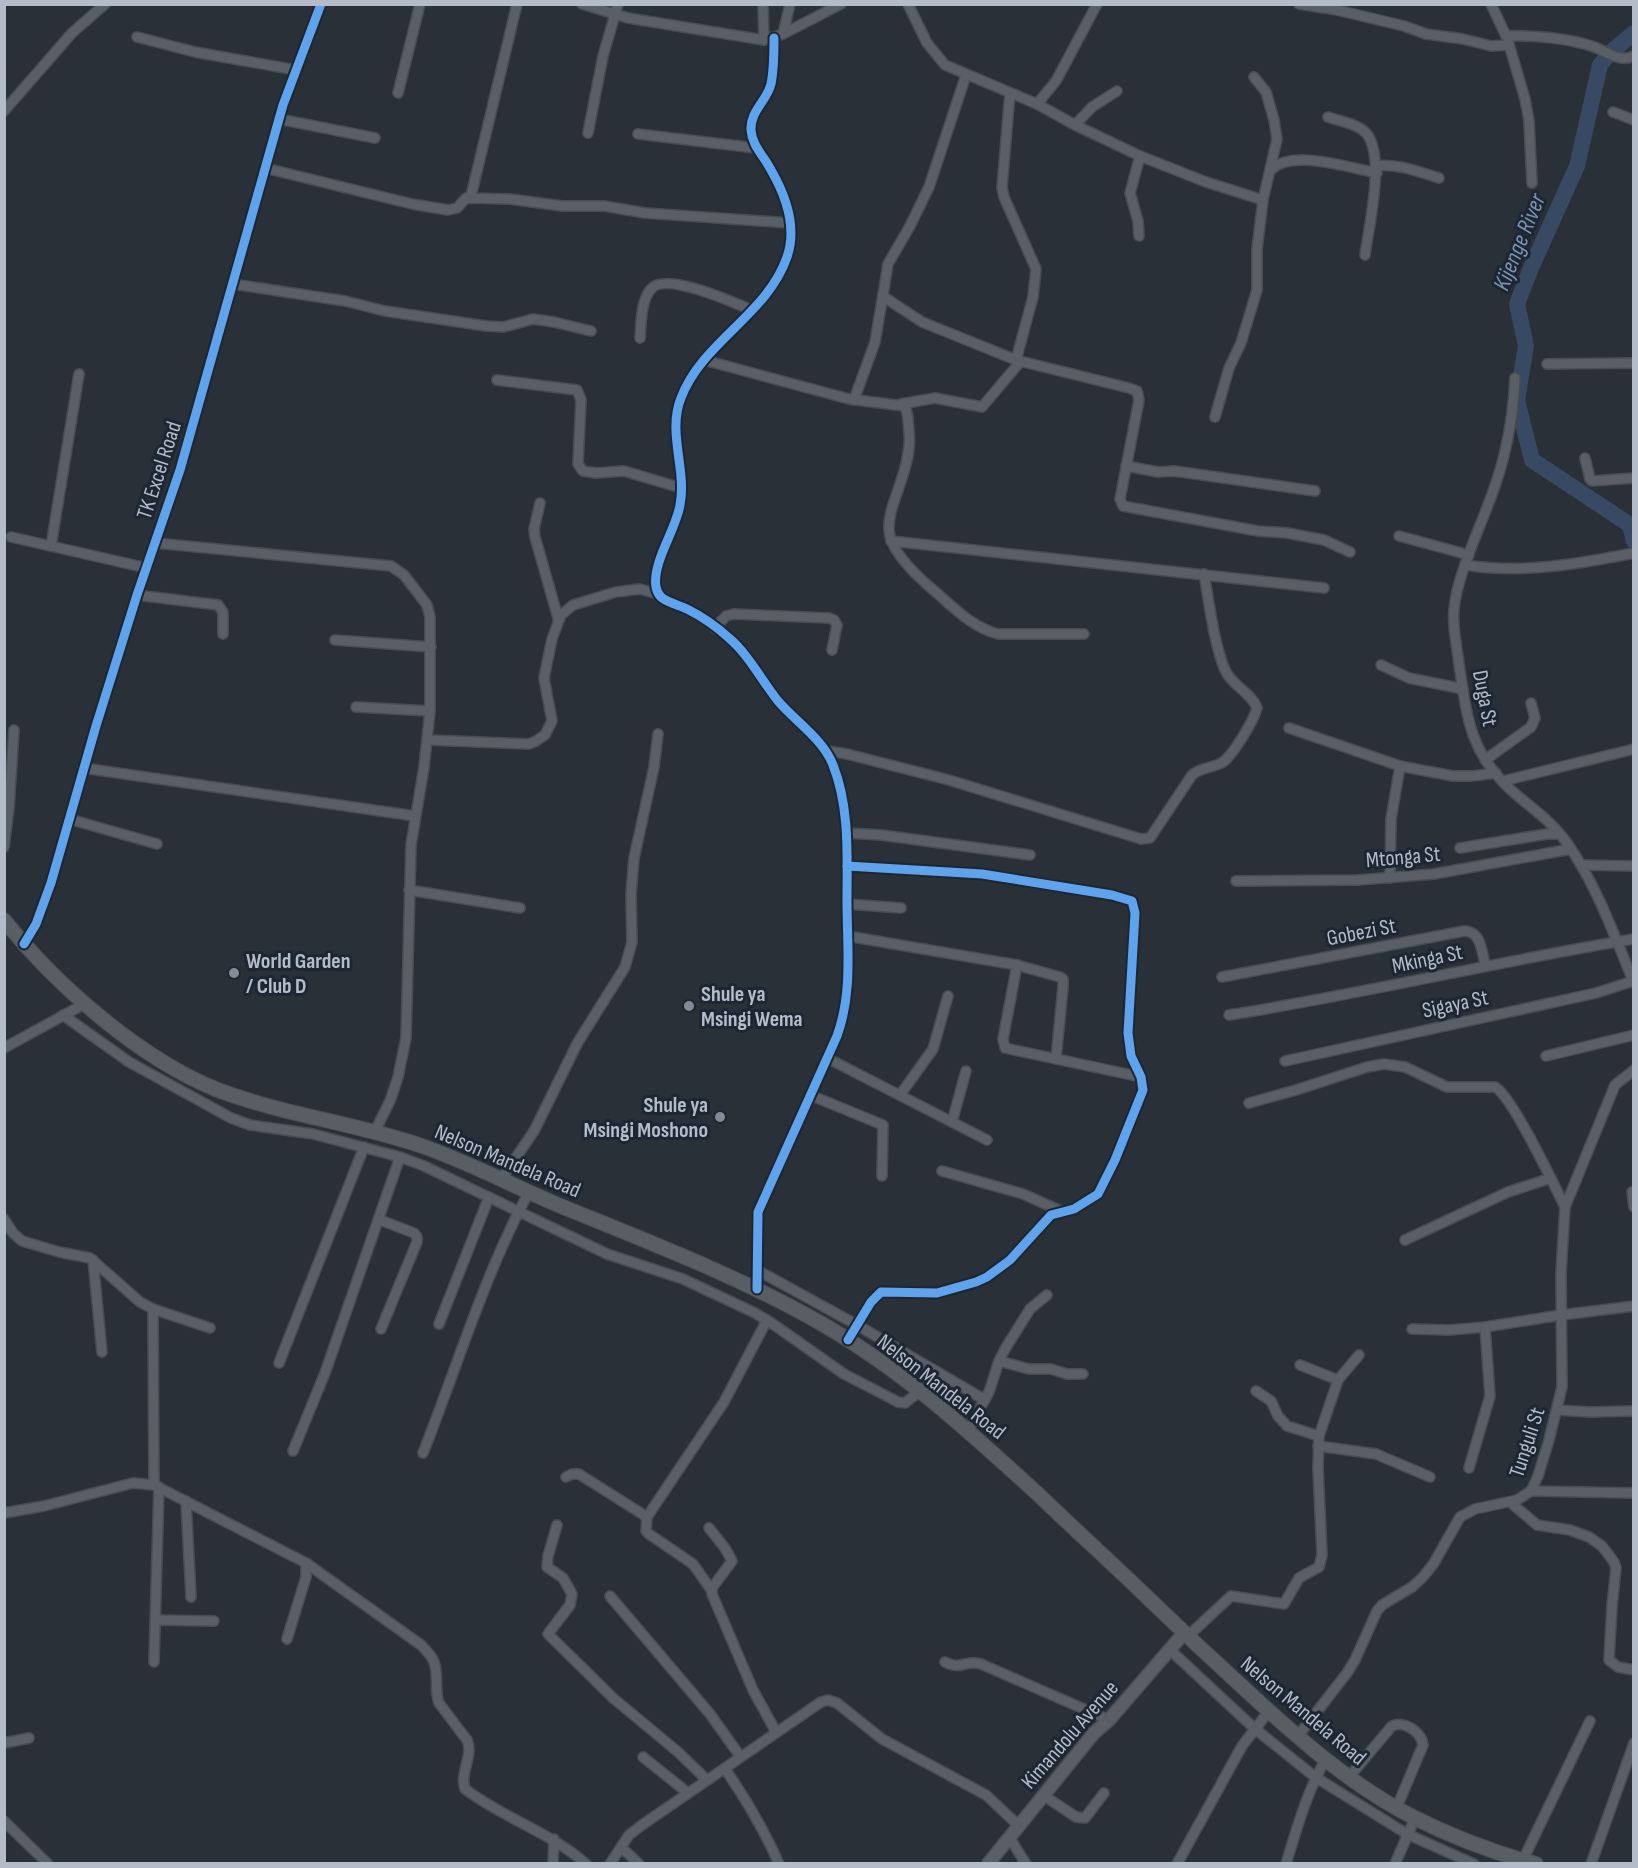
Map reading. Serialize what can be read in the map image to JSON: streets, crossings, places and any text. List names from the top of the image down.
{
  "streets": {
    "main road": ["Nelson Mandela Road"],
    "street": [
      "TK Excel Road",
      "Duga St",
      "Mtonga St",
      "Gobezi St",
      "Mkinga St",
      "Sigaya St",
      "Tunguli St",
      "Kimandolu Avenue"
    ]
  },
  "crossings": [
    ["TK Excel Road", "Nelson Mandela Road"],
    ["Duga St", "Mtonga St"],
    ["Duga St", "Mkinga St"],
    ["Duga St", "Sigaya St"],
    ["Gobezi St", "Mkinga St"],
    ["Nelson Mandela Road", "Tunguli St"],
    ["Nelson Mandela Road", "Kimandolu Avenue"]
  ],
  "water": ["Kijenge River"],
  "places": ["World Garden / Club D", "Shule ya Msingi Wema", "Shule ya Msingi Moshono"]
}
